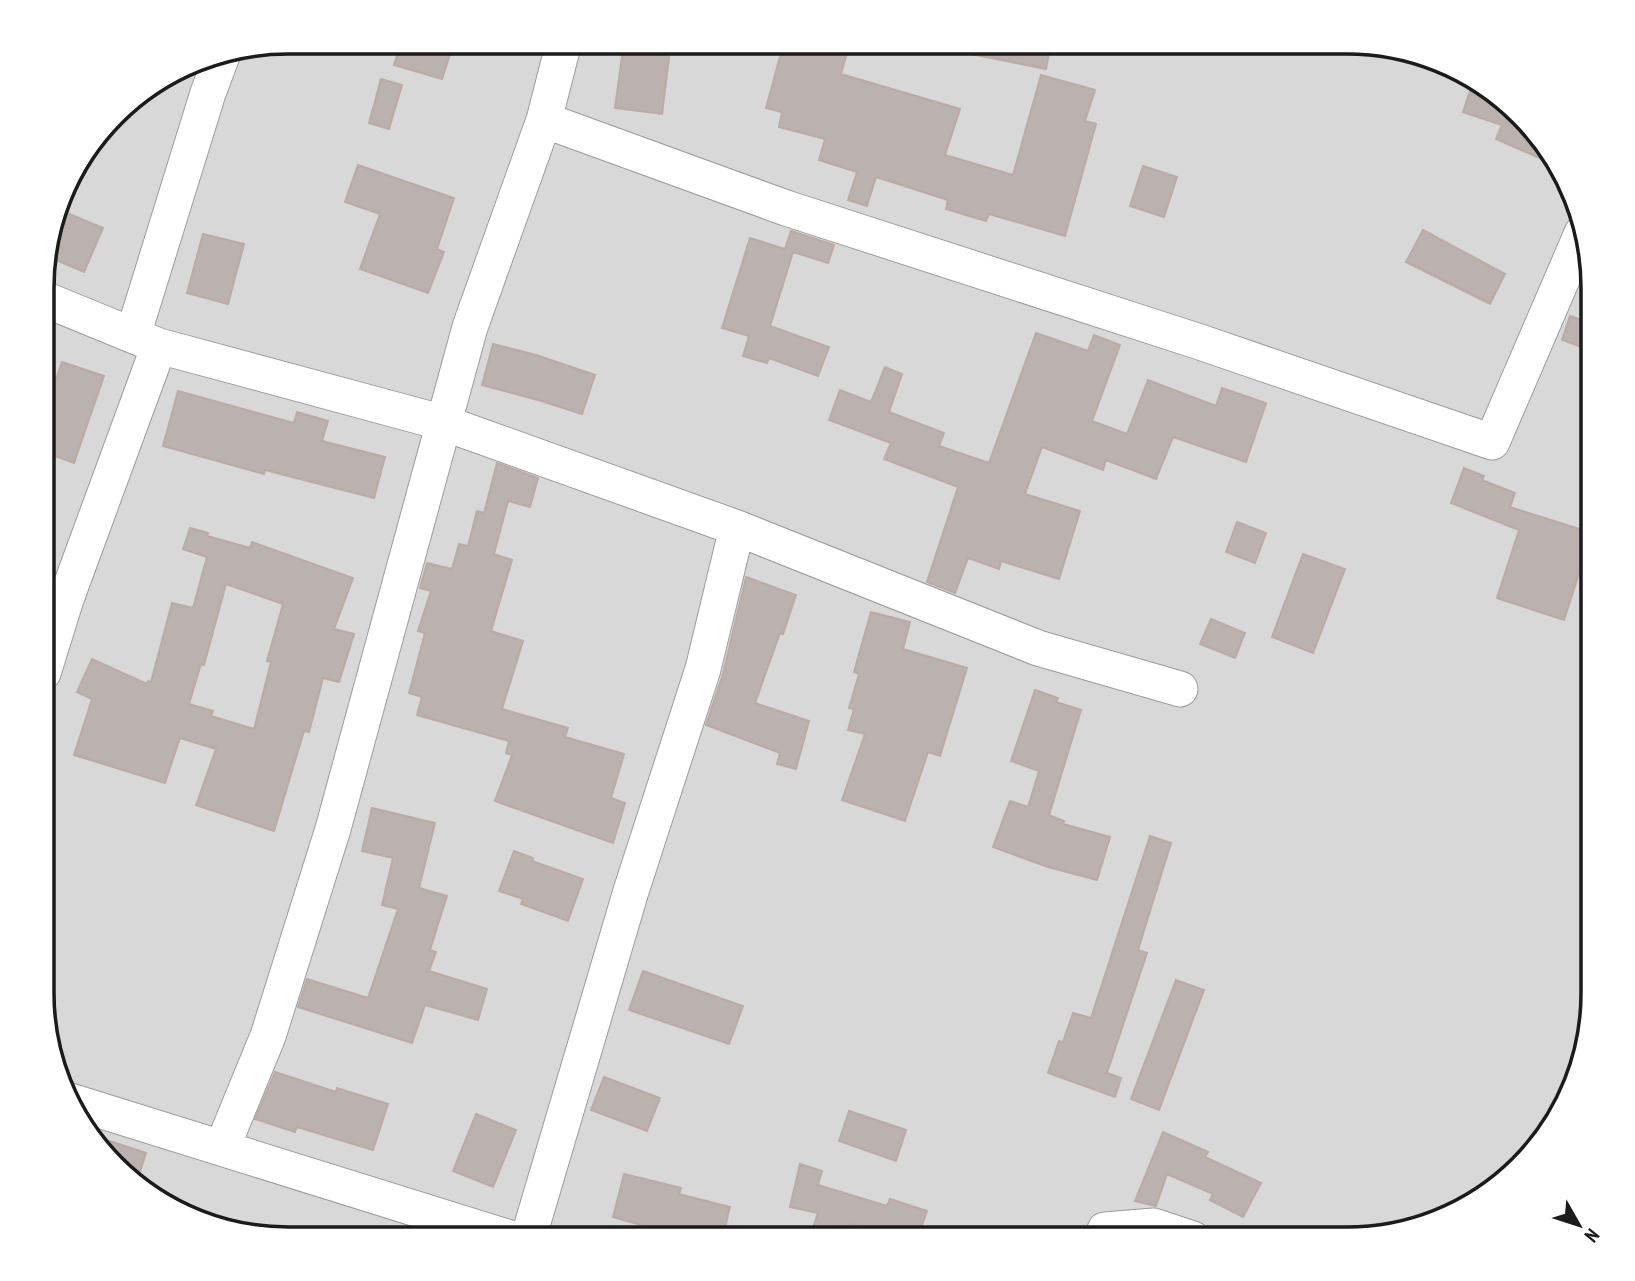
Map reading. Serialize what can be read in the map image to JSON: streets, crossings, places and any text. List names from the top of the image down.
{
  "north": "bottom right"
}
